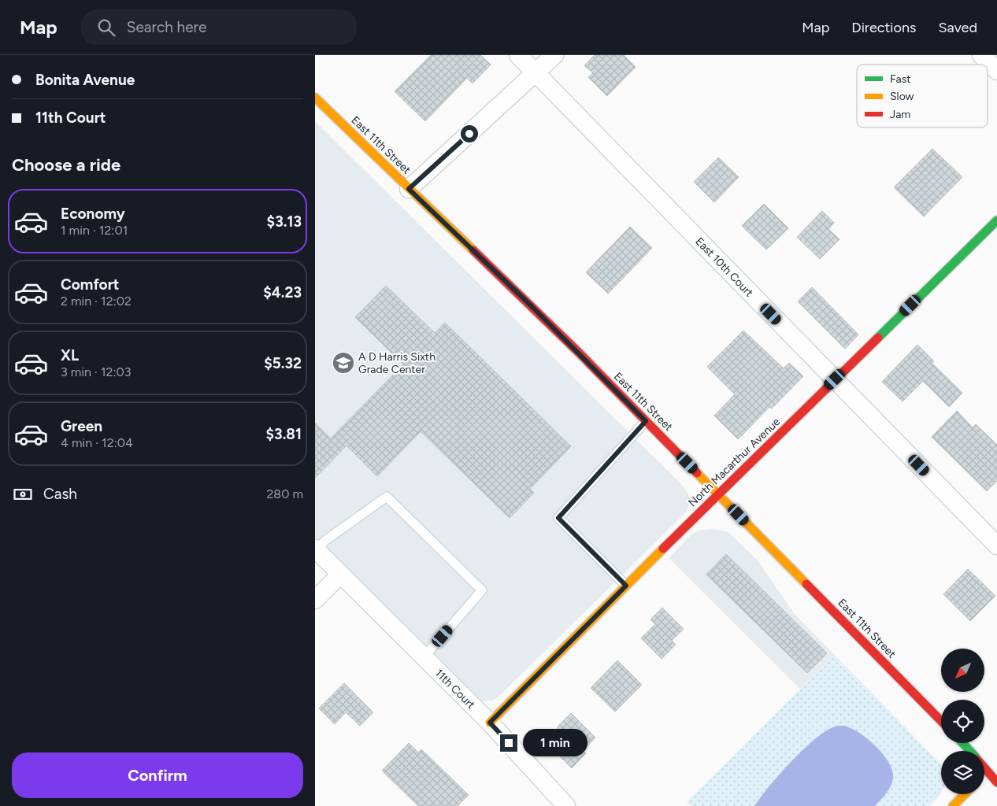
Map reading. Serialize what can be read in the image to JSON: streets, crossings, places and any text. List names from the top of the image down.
{
  "streets": {
    "main road": ["East 11th Street", "North Macarthur Avenue"],
    "street": ["East 10th Court", "11th Court"]
  },
  "crossings": [
    ["East 11th Street", "North Macarthur Avenue"],
    ["East 10th Court", "North Macarthur Avenue"],
    ["North Macarthur Avenue", "11th Court"]
  ],
  "places": {
    "school or university": ["A D Harris Sixth Grade Center"]
  },
  "legend": ["Fast", "Slow", "Jam"],
  "north": "bottom left",
  "page": {
    "header": "Map",
    "search": "Search here",
    "nav": ["Map", "Directions", "Saved"],
    "banner": ["Bonita Avenue", "11th Court"],
    "heading": "Choose a ride",
    "list": [
      {
        "name": "Economy",
        "note": "1 min · 12:01",
        "value": "$3.13"
      },
      {
        "name": "Comfort",
        "note": "2 min · 12:02",
        "value": "$4.23"
      },
      {
        "name": "XL",
        "note": "3 min · 12:03",
        "value": "$5.32"
      },
      {
        "name": "Green",
        "note": "4 min · 12:04",
        "value": "$3.81"
      }
    ],
    "pay": ["Cash", "280 m"],
    "bubble": "1 min",
    "buttons": "Confirm"
  }
}
